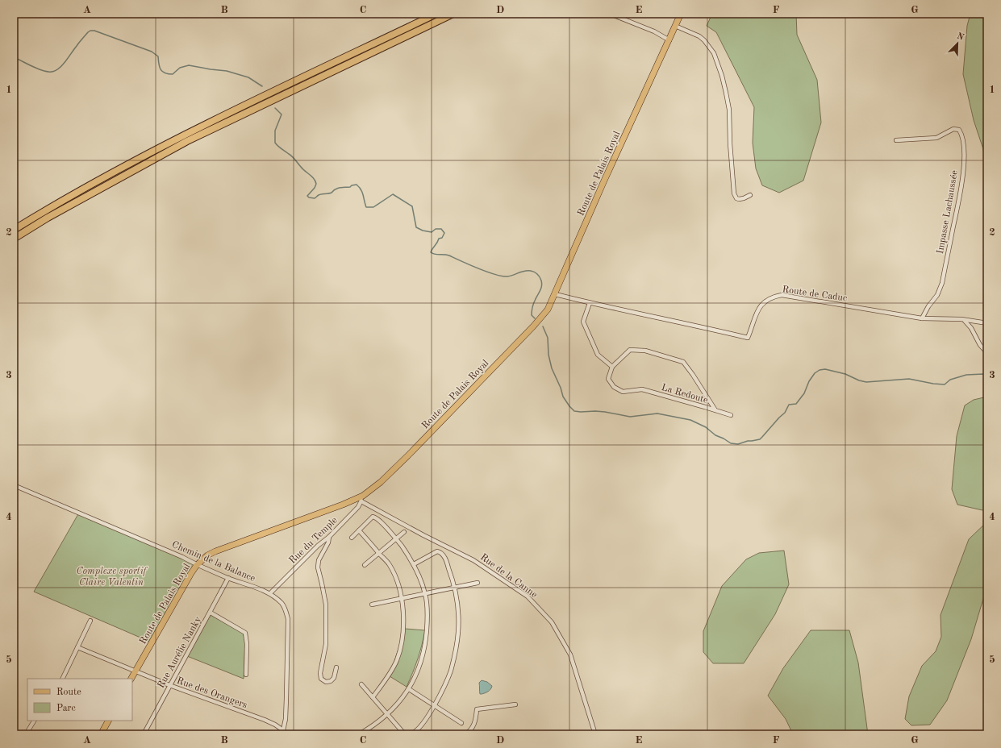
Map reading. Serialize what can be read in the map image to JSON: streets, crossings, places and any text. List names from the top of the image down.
{
  "streets": {
    "main road": ["Route de Palais Royal"],
    "street": [
      "Impasse Lachaussée",
      "Route de Caduc",
      "La Redoute",
      "Rue du Temple",
      "Chemin de la Balance",
      "Rue de la Canne",
      "Rue Aurélie Nanky",
      "Rue des Orangers"
    ]
  },
  "crossings": [
    ["Route de Palais Royal", "Route de Caduc"],
    ["Route de Palais Royal", "Rue du Temple"],
    ["Route de Palais Royal", "Chemin de la Balance"],
    ["Route de Palais Royal", "Rue de la Canne"],
    ["Route de Palais Royal", "Rue des Orangers"],
    ["Impasse Lachaussée", "Route de Caduc"],
    ["Rue du Temple", "Chemin de la Balance"],
    ["Rue du Temple", "Rue de la Canne"],
    ["Chemin de la Balance", "Rue Aurélie Nanky"],
    ["Chemin de la Balance", "Rue des Orangers"],
    ["Rue Aurélie Nanky", "Rue des Orangers"]
  ],
  "parks": ["Complexe sportif Claire Valentin"],
  "legend": ["Route", "Parc"],
  "north": "top right",
  "grid": {
    "columns": [
      "A",
      "B",
      "C",
      "D",
      "E",
      "F",
      "G"
    ],
    "rows": [
      "1",
      "2",
      "3",
      "4",
      "5"
    ]
  }
}
